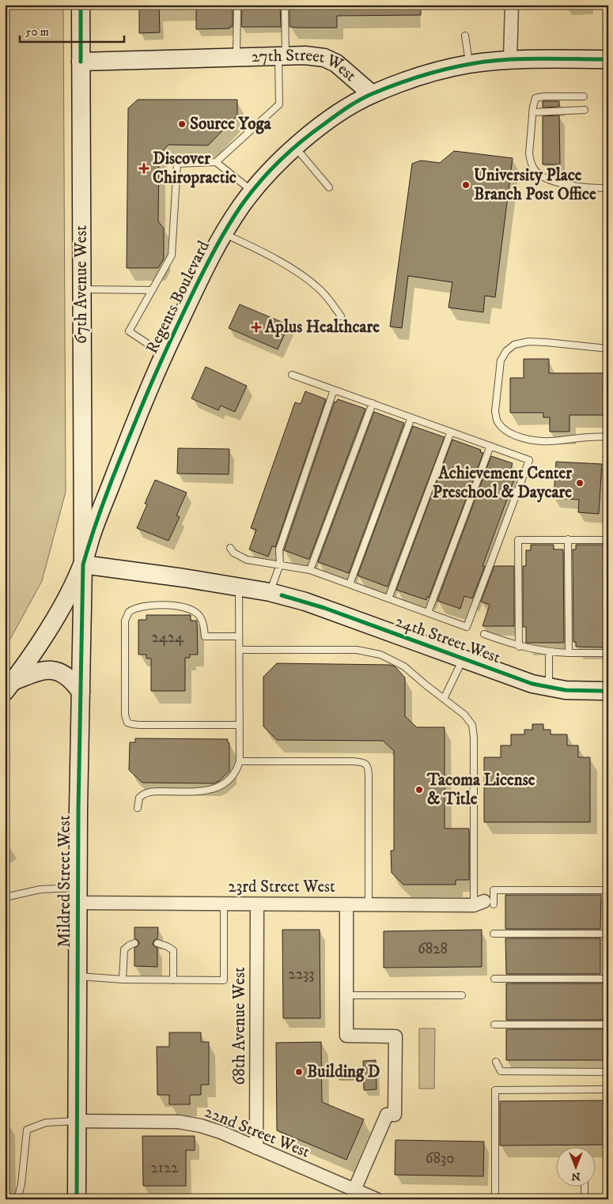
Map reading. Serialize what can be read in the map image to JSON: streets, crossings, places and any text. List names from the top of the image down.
{
  "streets": {
    "main road": [
      "27th Street West",
      "67th Avenue West",
      "Regents Boulevard",
      "24th Street West",
      "Mildred Street West"
    ],
    "street": ["23rd Street West", "68th Avenue West", "22nd Street West"]
  },
  "crossings": [
    ["27th Street West", "67th Avenue West"],
    ["27th Street West", "Regents Boulevard"],
    ["67th Avenue West", "Regents Boulevard"],
    ["67th Avenue West", "24th Street West"],
    ["67th Avenue West", "Mildred Street West"],
    ["Regents Boulevard", "24th Street West"],
    ["Regents Boulevard", "Mildred Street West"],
    ["24th Street West", "Mildred Street West"],
    ["Mildred Street West", "23rd Street West"],
    ["Mildred Street West", "22nd Street West"],
    ["23rd Street West", "68th Avenue West"],
    ["68th Avenue West", "22nd Street West"]
  ],
  "places": {
    "other": [
      "Source Yoga",
      "University Place Branch Post Office",
      "Achievement Center Preschool & Daycare",
      "Tacoma License & Title",
      "Building D"
    ],
    "health": ["Discover Chiropractic", "Aplus Healthcare"]
  },
  "house_numbers": [
    "2424",
    "6828",
    "2233",
    "6830",
    "2122"
  ],
  "scale_bar": "50 m",
  "north": "bottom"
}
